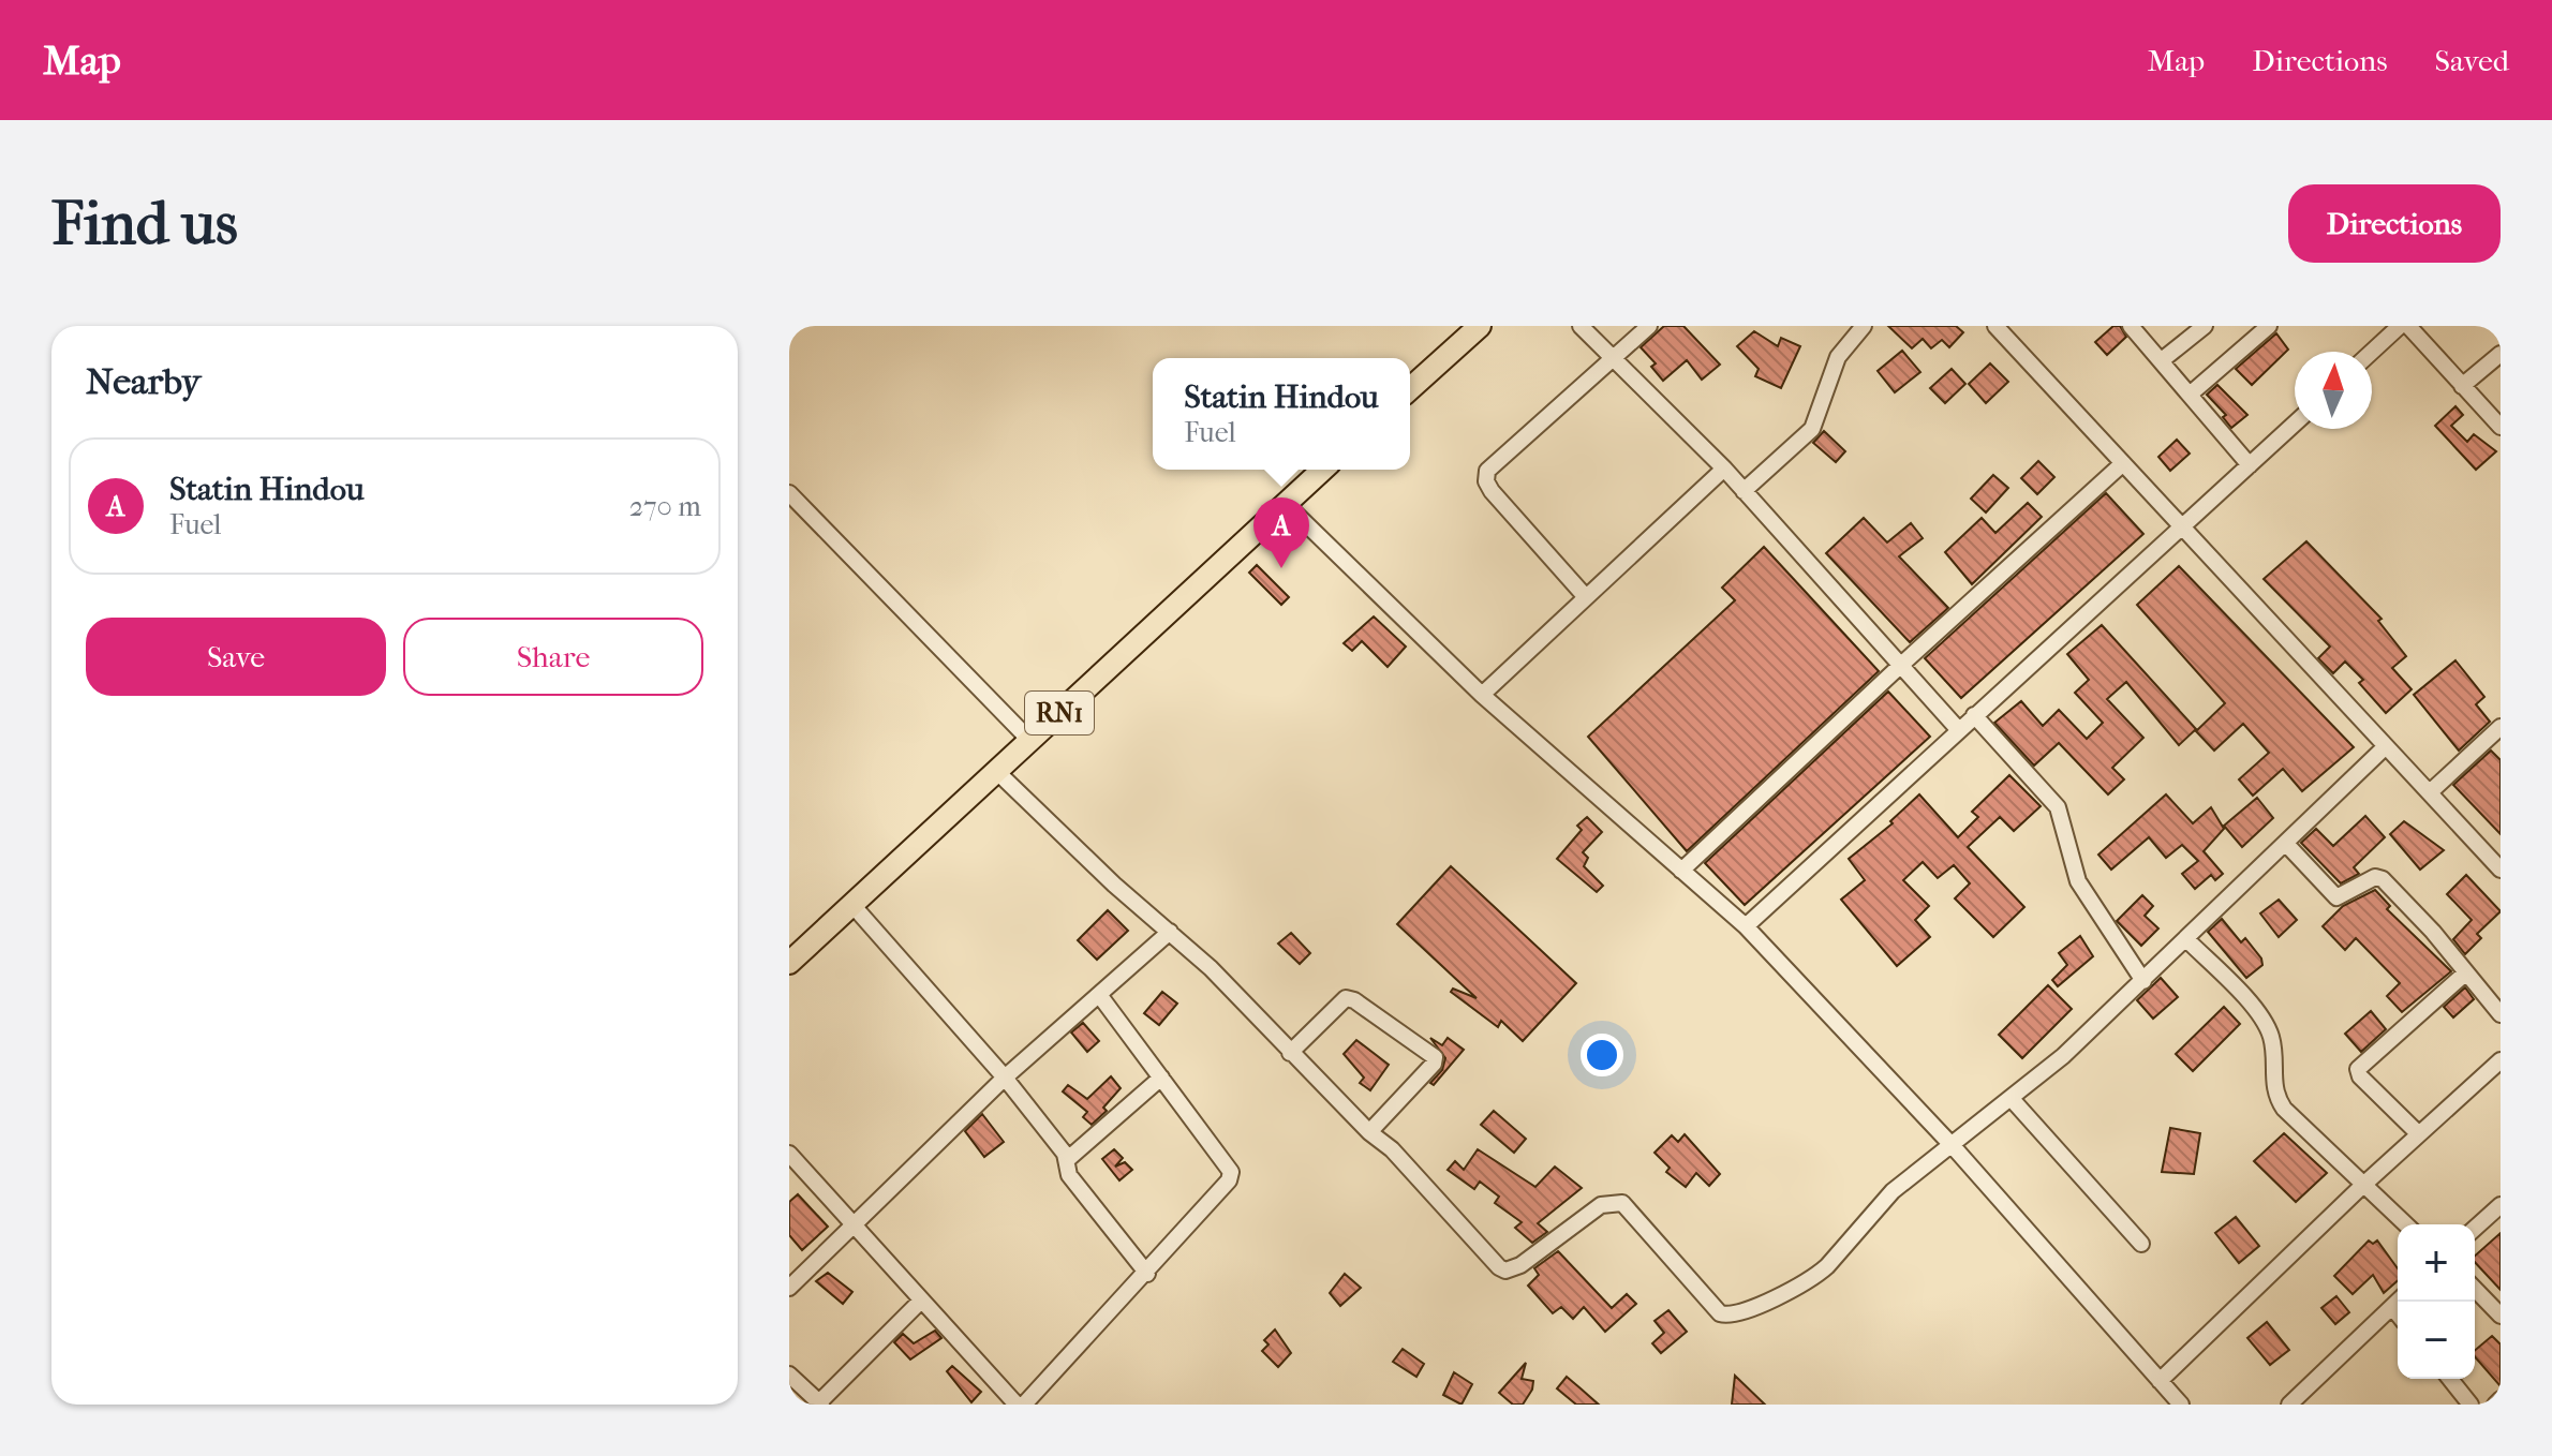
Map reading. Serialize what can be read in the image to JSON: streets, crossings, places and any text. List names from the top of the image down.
{
  "streets": {
    "highway": ["RN1"]
  },
  "north": "top",
  "page": {
    "header": "Map",
    "nav": ["Map", "Directions", "Saved"],
    "buttons": [
      "Directions",
      ["Save", "Share"]
    ],
    "title": "Find us",
    "heading": "Nearby",
    "popup": ["Statin Hindou", "Fuel"],
    "list": [
      {
        "mark": "A",
        "name": "Statin Hindou",
        "note": "Fuel",
        "value": "270 m"
      }
    ],
    "pins": "A",
    "map_buttons": ["+", "−"]
  }
}
